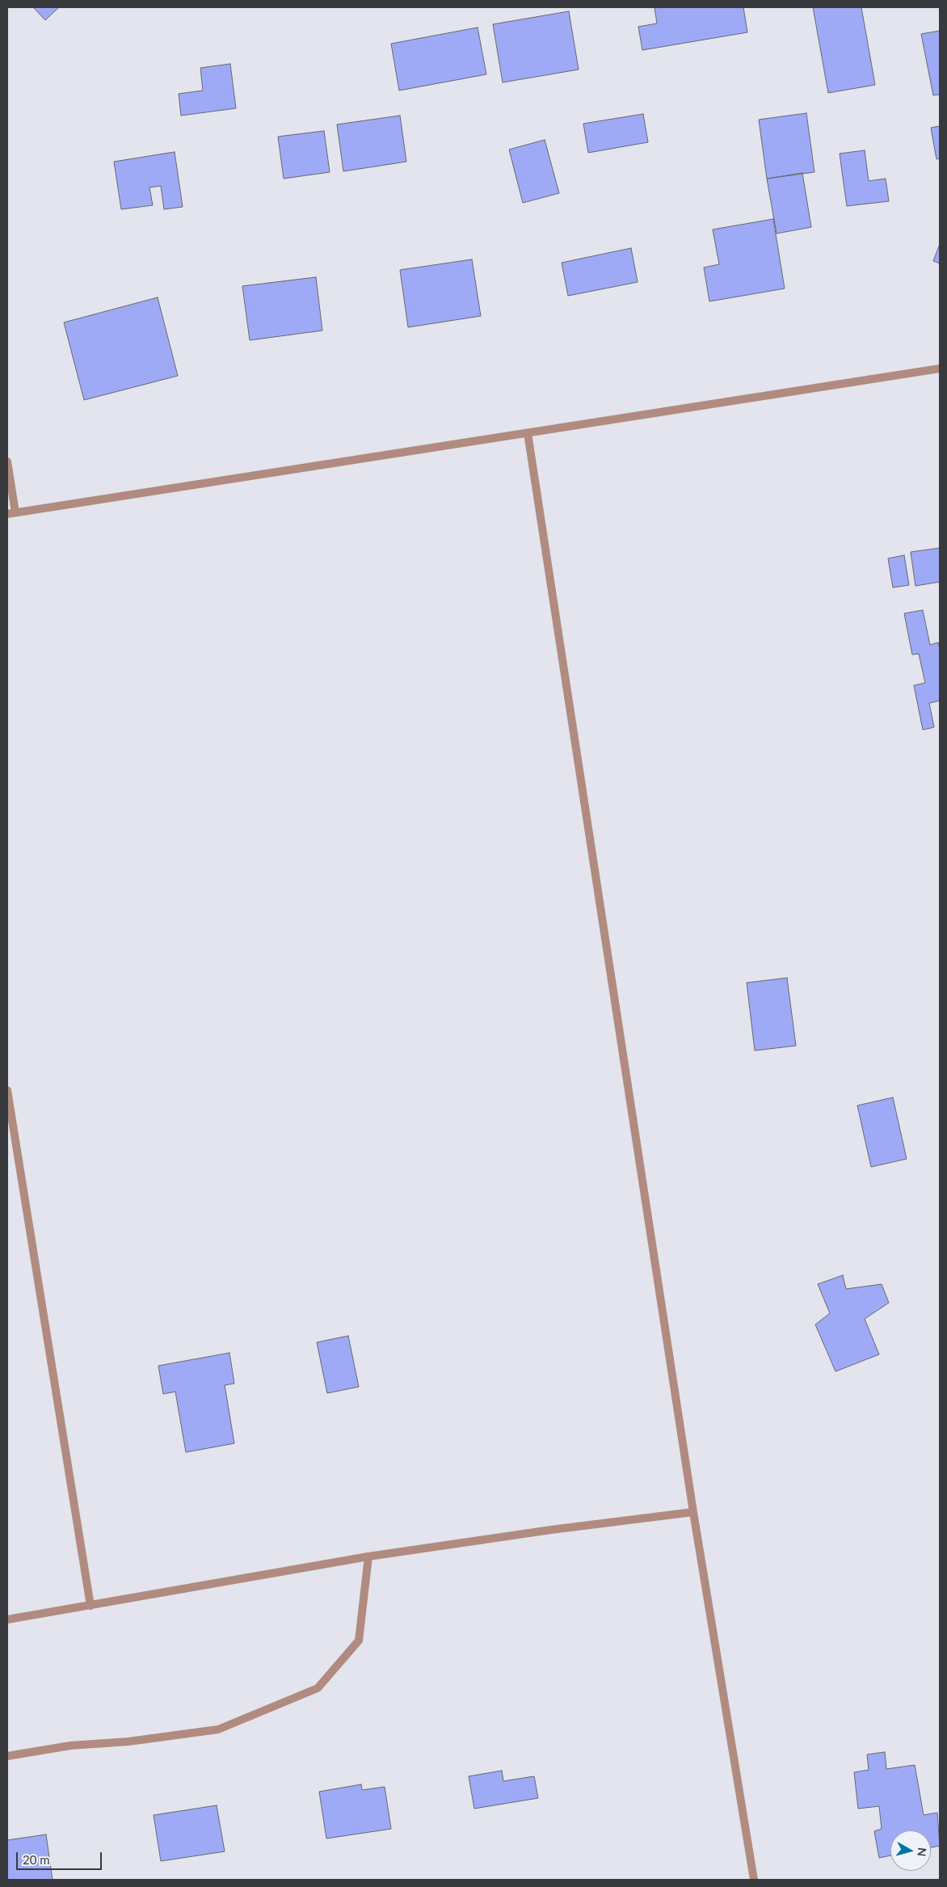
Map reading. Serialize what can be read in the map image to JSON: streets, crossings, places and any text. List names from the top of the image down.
{
  "scale_bar": "20 m",
  "north": "right"
}
